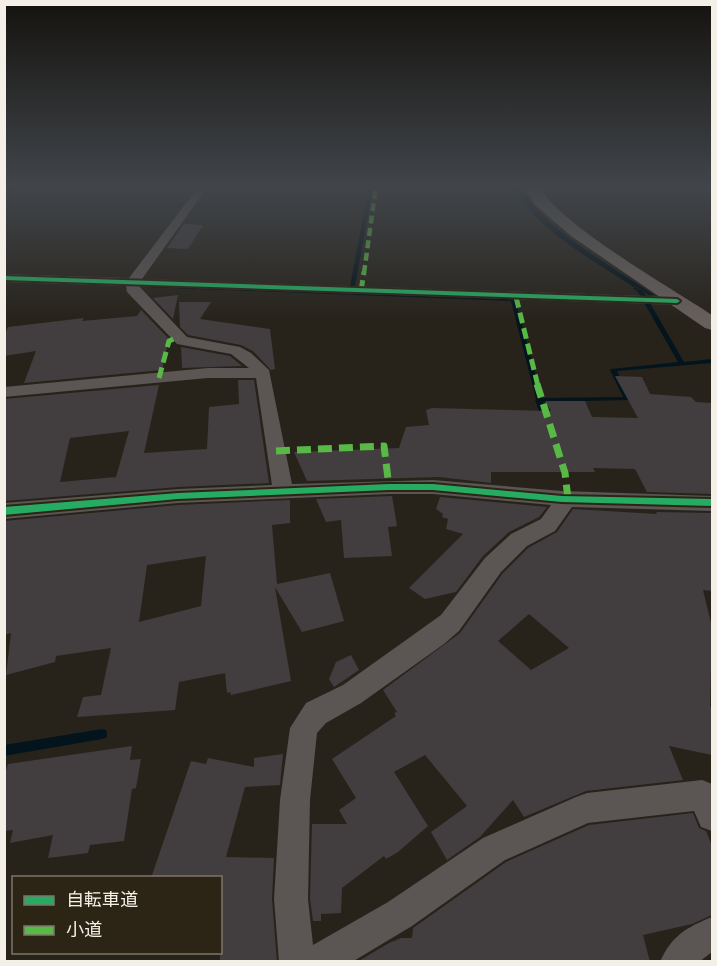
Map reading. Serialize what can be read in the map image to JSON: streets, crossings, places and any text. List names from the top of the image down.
{
  "legend": ["自転車道", "小道"]
}
